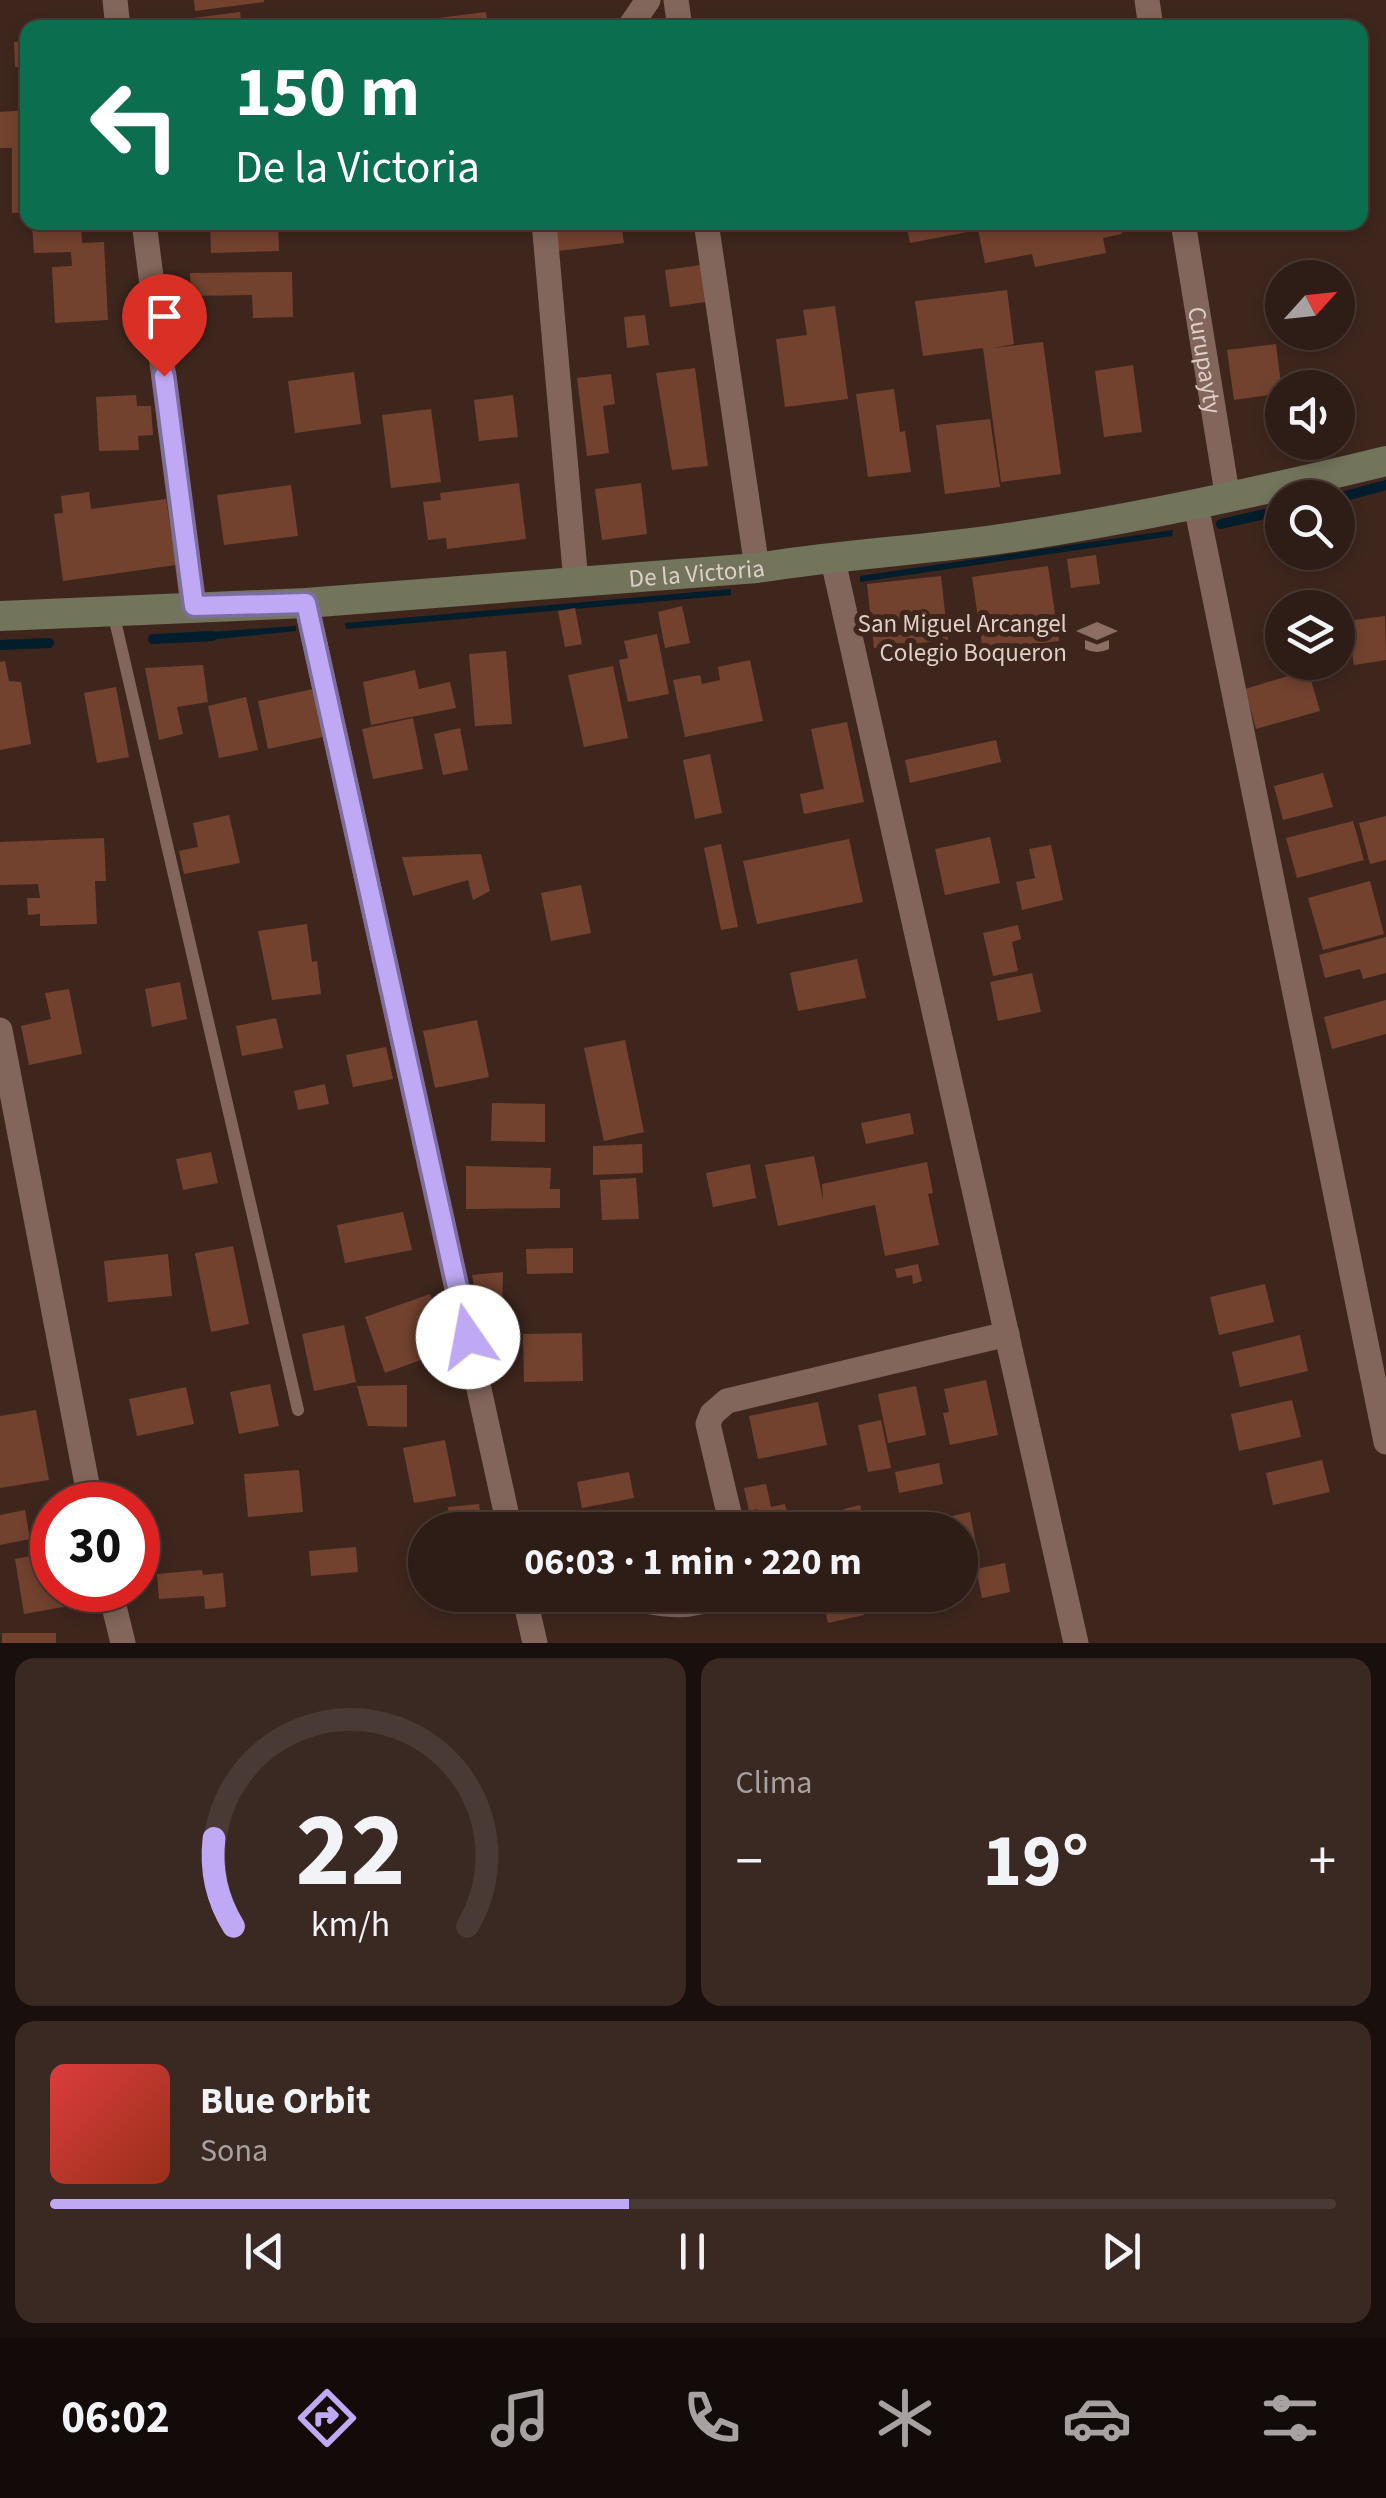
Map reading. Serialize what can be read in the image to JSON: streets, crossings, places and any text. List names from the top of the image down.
{
  "streets": {
    "main road": ["De la Victoria"],
    "street": ["Curupayty"]
  },
  "crossings": [
    ["Curupayty", "De la Victoria"]
  ],
  "places": {
    "school or university": ["San Miguel Arcangel Colegio Boqueron"]
  },
  "north": "top right",
  "page": {
    "turn": ["150 m", "De la Victoria"],
    "limit": "30",
    "trip": "06:03 · 1 min · 220 m",
    "tile": "Clima",
    "heat": ["−", "19°", "+"],
    "song": ["Blue Orbit", "Sona"],
    "tabs": "06:02",
    "gauge": ["22", "km/h"]
  }
}
